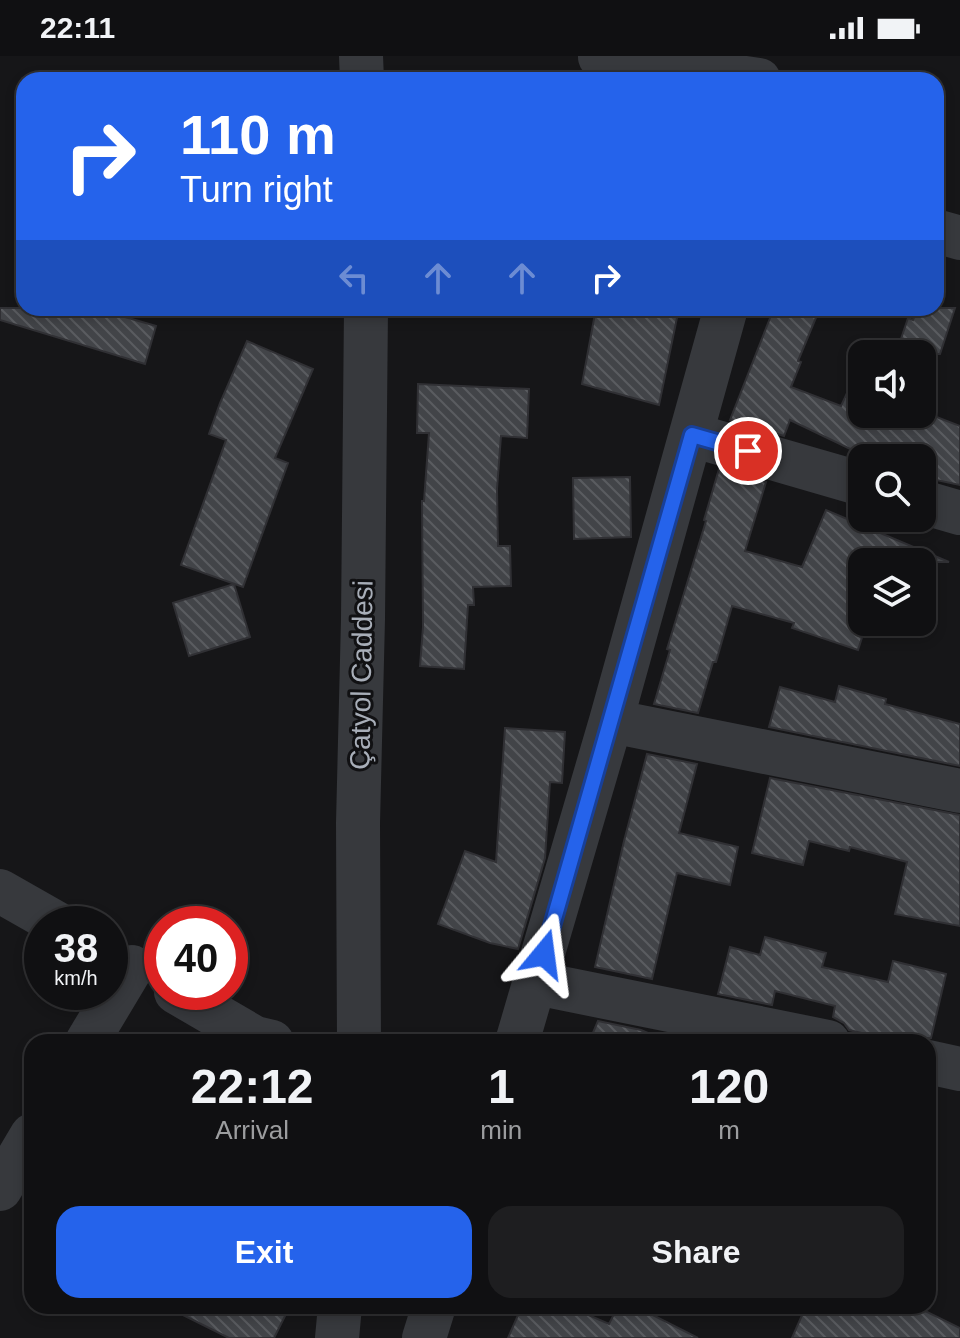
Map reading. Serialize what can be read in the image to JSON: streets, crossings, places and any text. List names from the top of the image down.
{
  "streets": {
    "street": ["Çatyol Caddesi"]
  },
  "page": {
    "status": "22:11",
    "turn": ["110 m", "Turn right"],
    "speed": "38 km/h",
    "limit": "40",
    "eta": [
      "22:12",
      "Arrival",
      "1",
      "min",
      "120",
      "m"
    ],
    "buttons": ["Exit", "Share"]
  }
}
